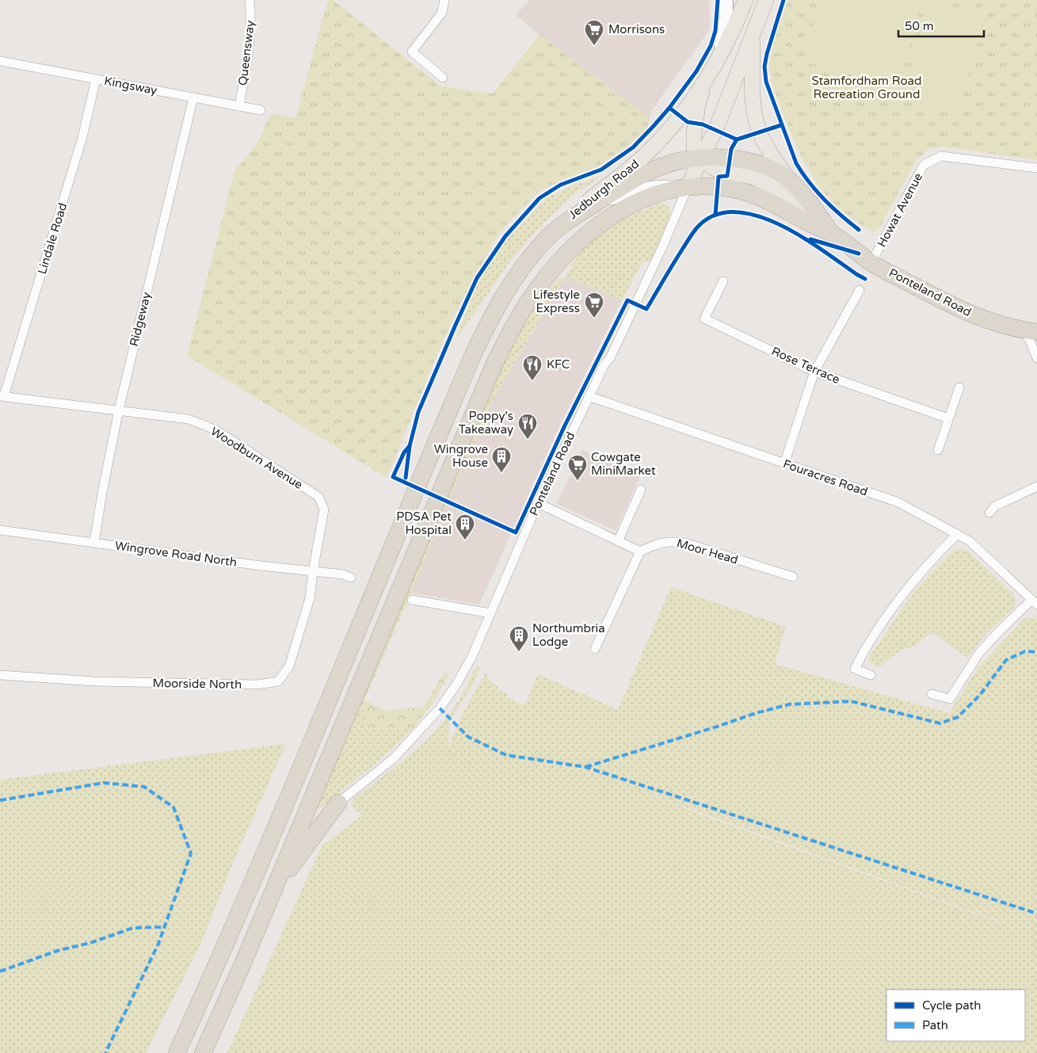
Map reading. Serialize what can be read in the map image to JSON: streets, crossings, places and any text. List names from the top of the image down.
{
  "streets": {
    "highway": ["Jedburgh Road", "Ponteland Road"],
    "street": [
      "Queensway",
      "Kingsway",
      "Howat Avenue",
      "Lindale Road",
      "Ridgeway",
      "Rose Terrace",
      "Woodburn Avenue",
      "Fouracres Road",
      "Moor Head",
      "Wingrove Road North",
      "Moorside North"
    ]
  },
  "crossings": [
    ["Queensway", "Kingsway"],
    ["Kingsway", "Lindale Road"],
    ["Kingsway", "Ridgeway"],
    ["Jedburgh Road", "Ponteland Road"],
    ["Howat Avenue", "Ponteland Road"],
    ["Lindale Road", "Woodburn Avenue"],
    ["Ponteland Road", "Fouracres Road"],
    ["Ridgeway", "Woodburn Avenue"],
    ["Ridgeway", "Wingrove Road North"],
    ["Woodburn Avenue", "Wingrove Road North"],
    ["Woodburn Avenue", "Moorside North"],
    ["Wingrove Road North", "Moorside North"]
  ],
  "parks": ["Stamfordham Road Recreation Ground"],
  "places": {
    "supermarket": ["Morrisons", "Lifestyle Express", "Cowgate MiniMarket"],
    "restaurant": ["KFC", "Poppy's Takeaway"],
    "building": ["Wingrove House", "PDSA Pet Hospital", "Northumbria Lodge"]
  },
  "legend": ["Cycle path", "Path"],
  "scale_bar": "50 m"
}
